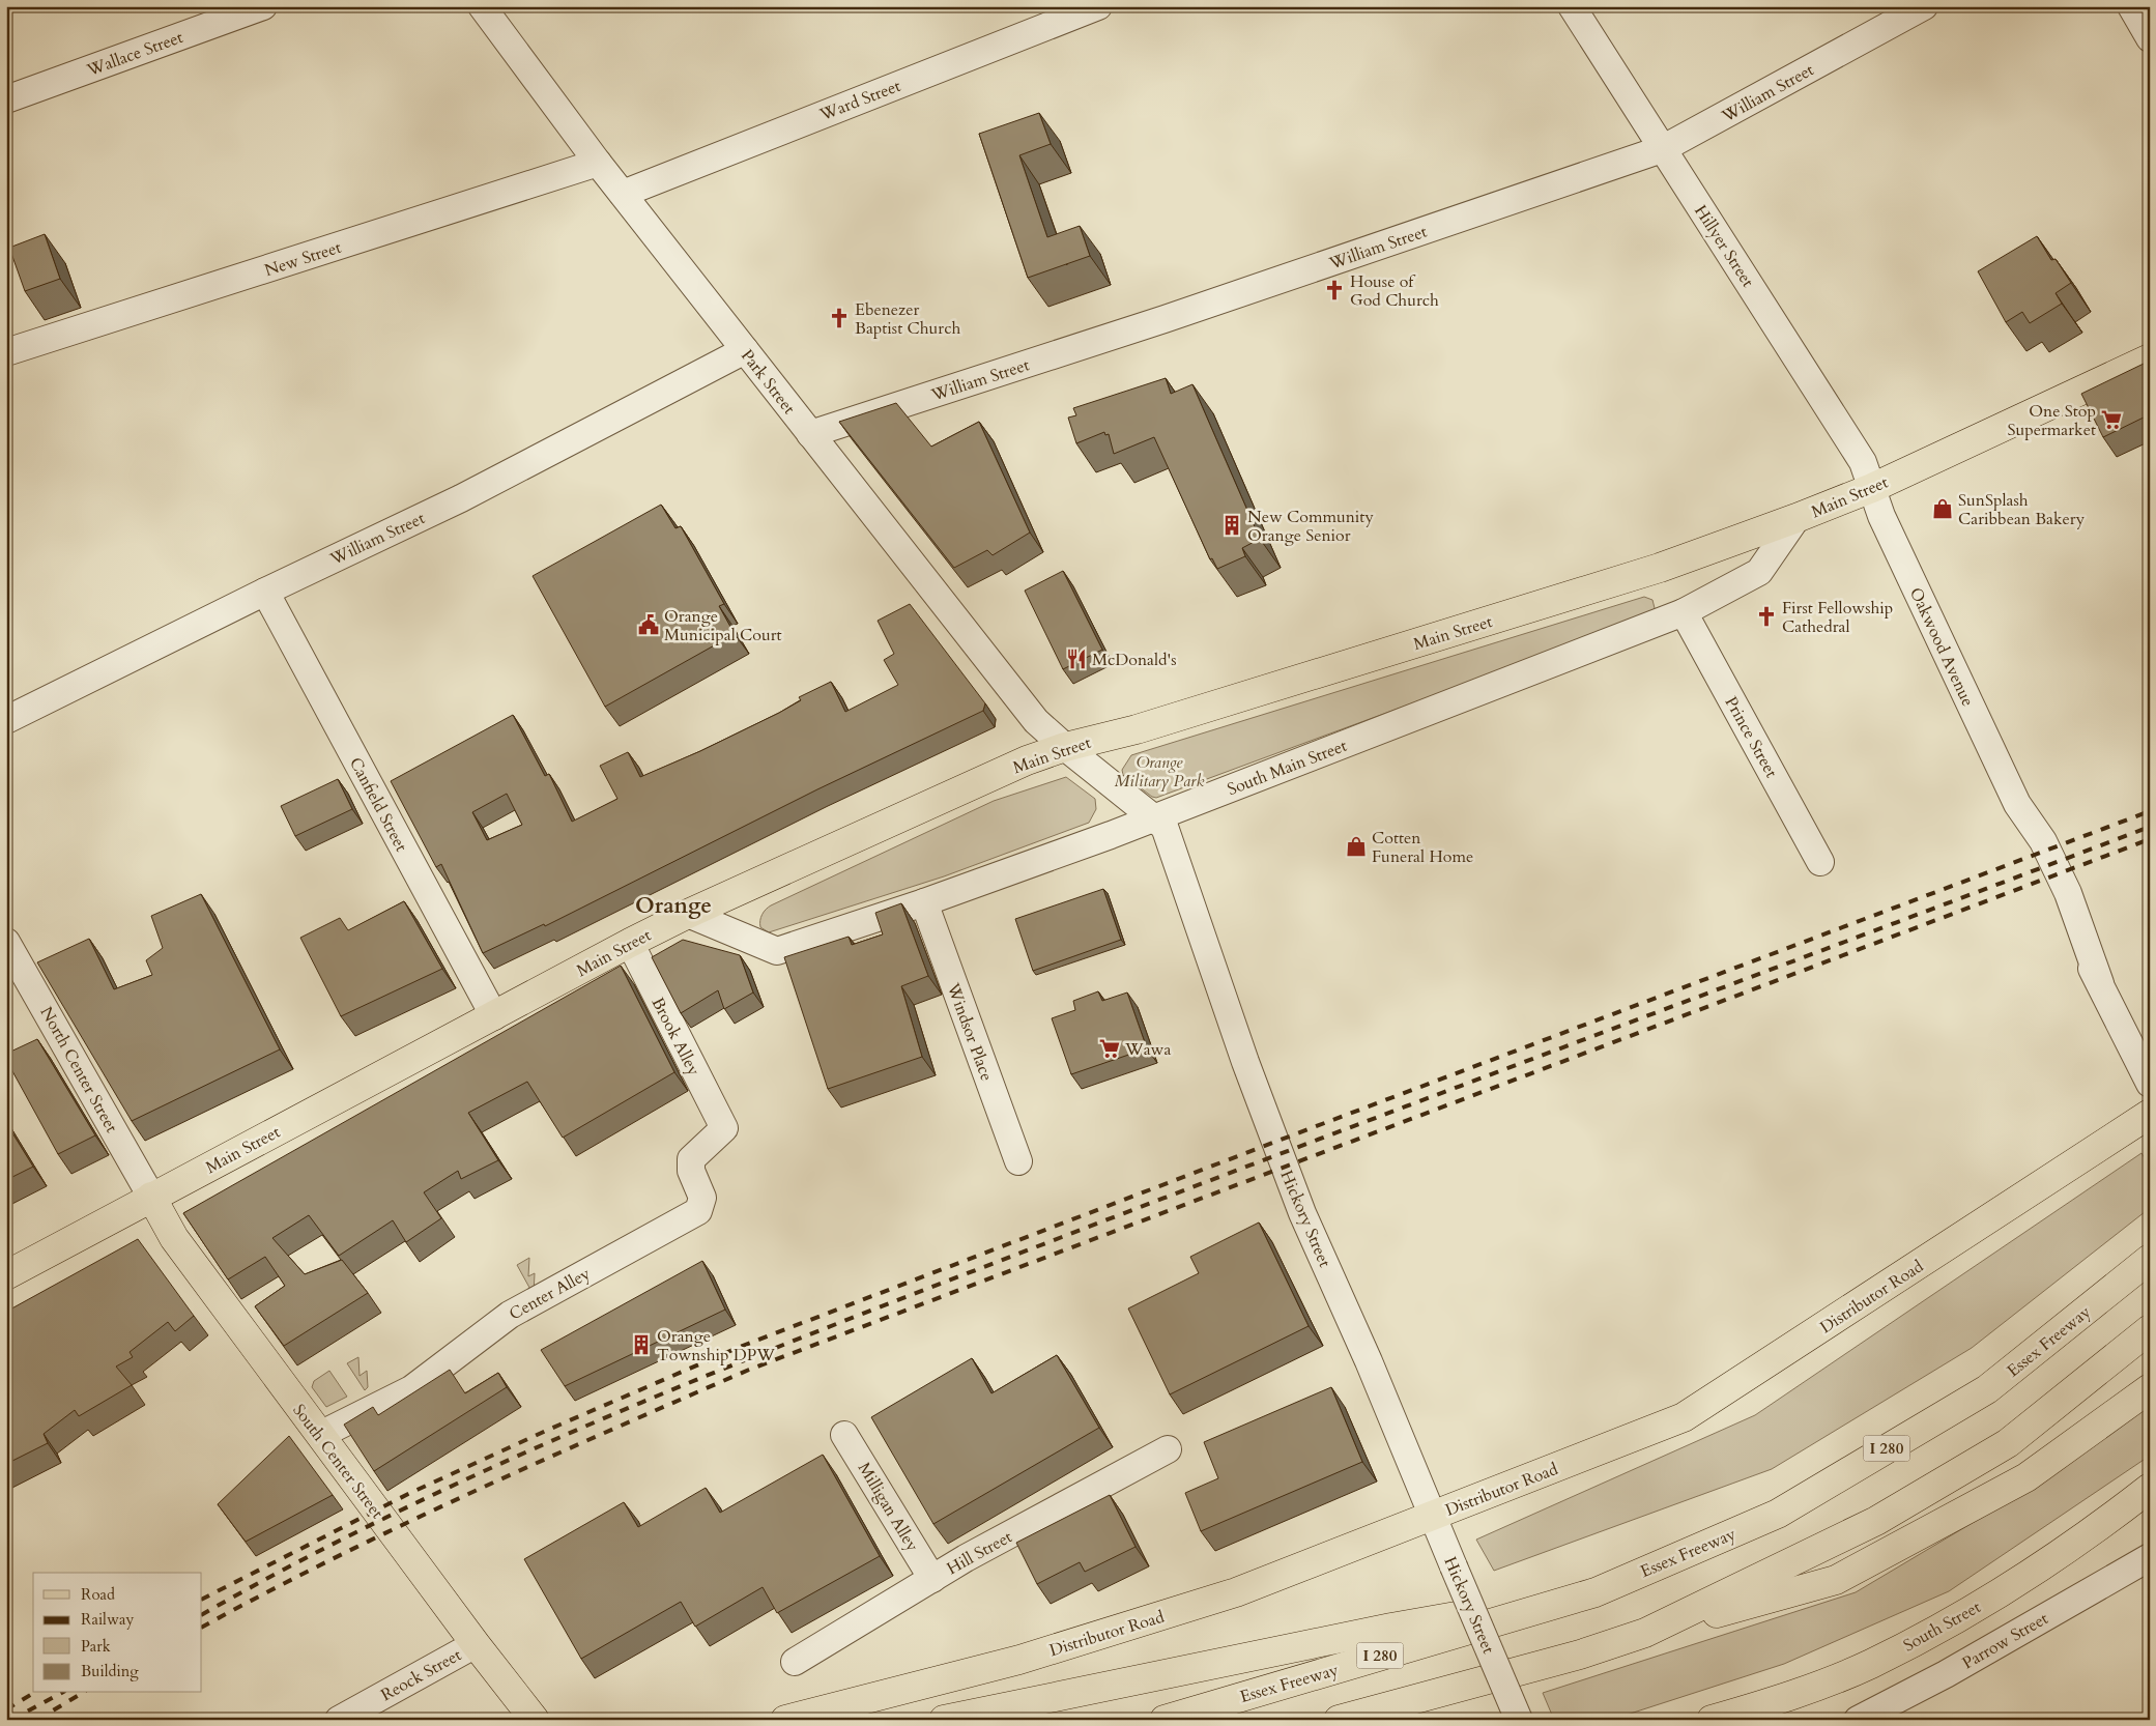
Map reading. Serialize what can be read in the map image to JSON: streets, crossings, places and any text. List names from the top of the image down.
{
  "streets": {
    "main road": [
      "Main Street",
      "Distributor Road",
      "Essex Freeway",
      "I 280",
      "South Center Street",
      "South Street"
    ],
    "street": [
      "Wallace Street",
      "William Street",
      "Ward Street",
      "Hillyer Street",
      "New Street",
      "Park Street",
      "Oakwood Avenue",
      "Prince Street",
      "South Main Street",
      "Canfield Street",
      "Windsor Place",
      "Brook Alley",
      "North Center Street",
      "Hickory Street",
      "Center Alley",
      "Milligan Alley",
      "Hill Street",
      "Parrow Street",
      "Reock Street"
    ]
  },
  "crossings": [
    ["William Street", "Hillyer Street"],
    ["William Street", "Park Street"],
    ["William Street", "Canfield Street"],
    ["Ward Street", "Park Street"],
    ["Hillyer Street", "Main Street"],
    ["Hillyer Street", "Oakwood Avenue"],
    ["New Street", "Park Street"],
    ["Park Street", "Main Street"],
    ["Park Street", "Hickory Street"],
    ["Main Street", "Oakwood Avenue"],
    ["Main Street", "South Main Street"],
    ["Main Street", "Canfield Street"],
    ["Main Street", "Brook Alley"],
    ["Main Street", "North Center Street"],
    ["Main Street", "Hickory Street"],
    ["Main Street", "South Center Street"],
    ["Prince Street", "South Main Street"],
    ["South Main Street", "Windsor Place"],
    ["South Main Street", "Hickory Street"],
    ["Brook Alley", "Center Alley"],
    ["North Center Street", "South Center Street"],
    ["Hickory Street", "Distributor Road"],
    ["Center Alley", "South Center Street"],
    ["South Center Street", "Reock Street"],
    ["Milligan Alley", "Hill Street"]
  ],
  "districts": ["Orange"],
  "parks": ["Orange Military Park"],
  "places": {
    "church": ["House of God Church", "Ebenezer Baptist Church", "First Fellowship Cathedral"],
    "supermarket": ["One Stop Supermarket", "Wawa"],
    "shop": ["SunSplash Caribbean Bakery", "Cotten Funeral Home"],
    "building": ["New Community Orange Senior", "Orange Township DPW"],
    "public building": ["Orange Municipal Court"],
    "restaurant": ["McDonald's"]
  },
  "legend": [
    "Road",
    "Railway",
    "Park",
    "Building"
  ]
}
